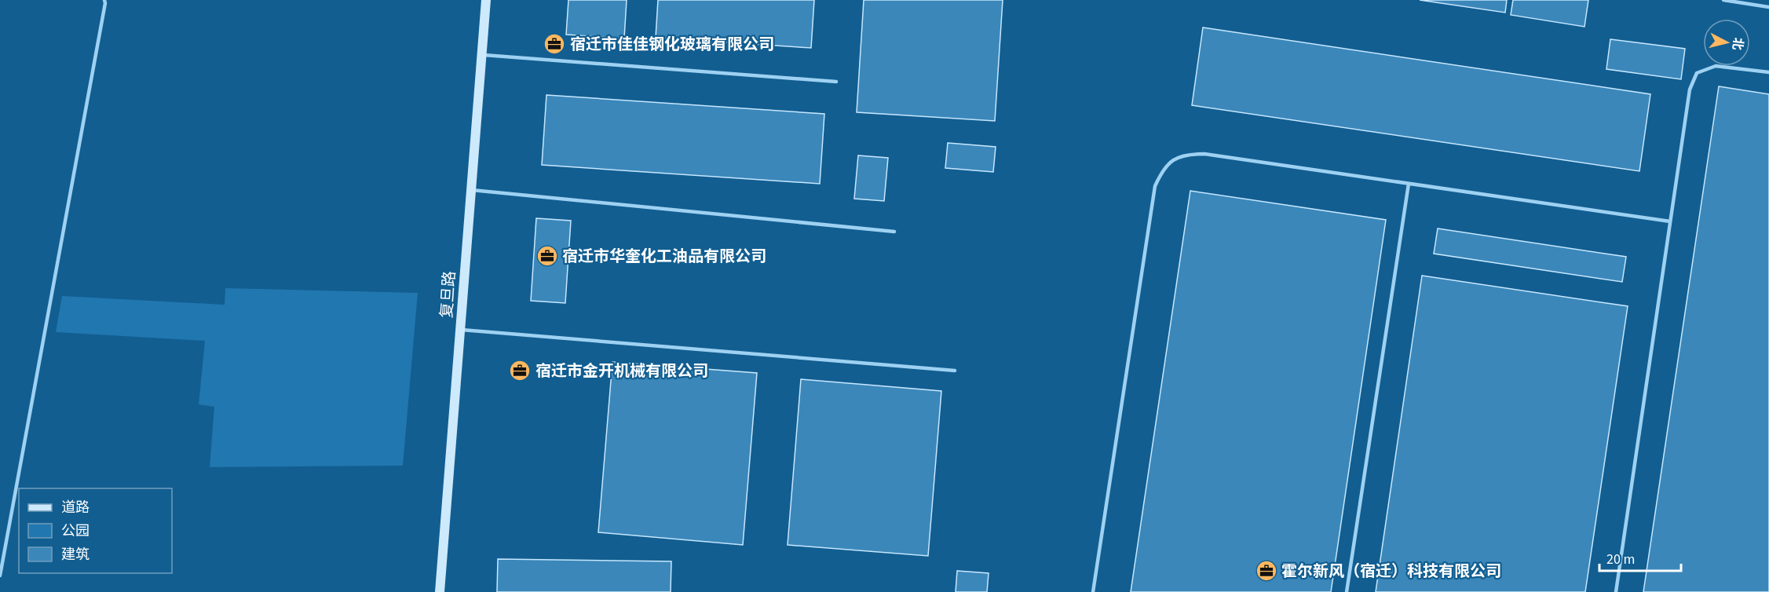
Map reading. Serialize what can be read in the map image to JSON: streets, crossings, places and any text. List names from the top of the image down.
{
  "streets": {
    "street": ["复旦路"]
  },
  "places": {
    "office": [
      "宿迁市佳佳钢化玻璃有限公司",
      "宿迁市华奎化工油品有限公司",
      "宿迁市金开机械有限公司",
      "霍尔新风（宿迁）科技有限公司"
    ]
  },
  "legend": ["道路", "公园", "建筑"],
  "scale_bar": "20 m",
  "north": "right"
}
